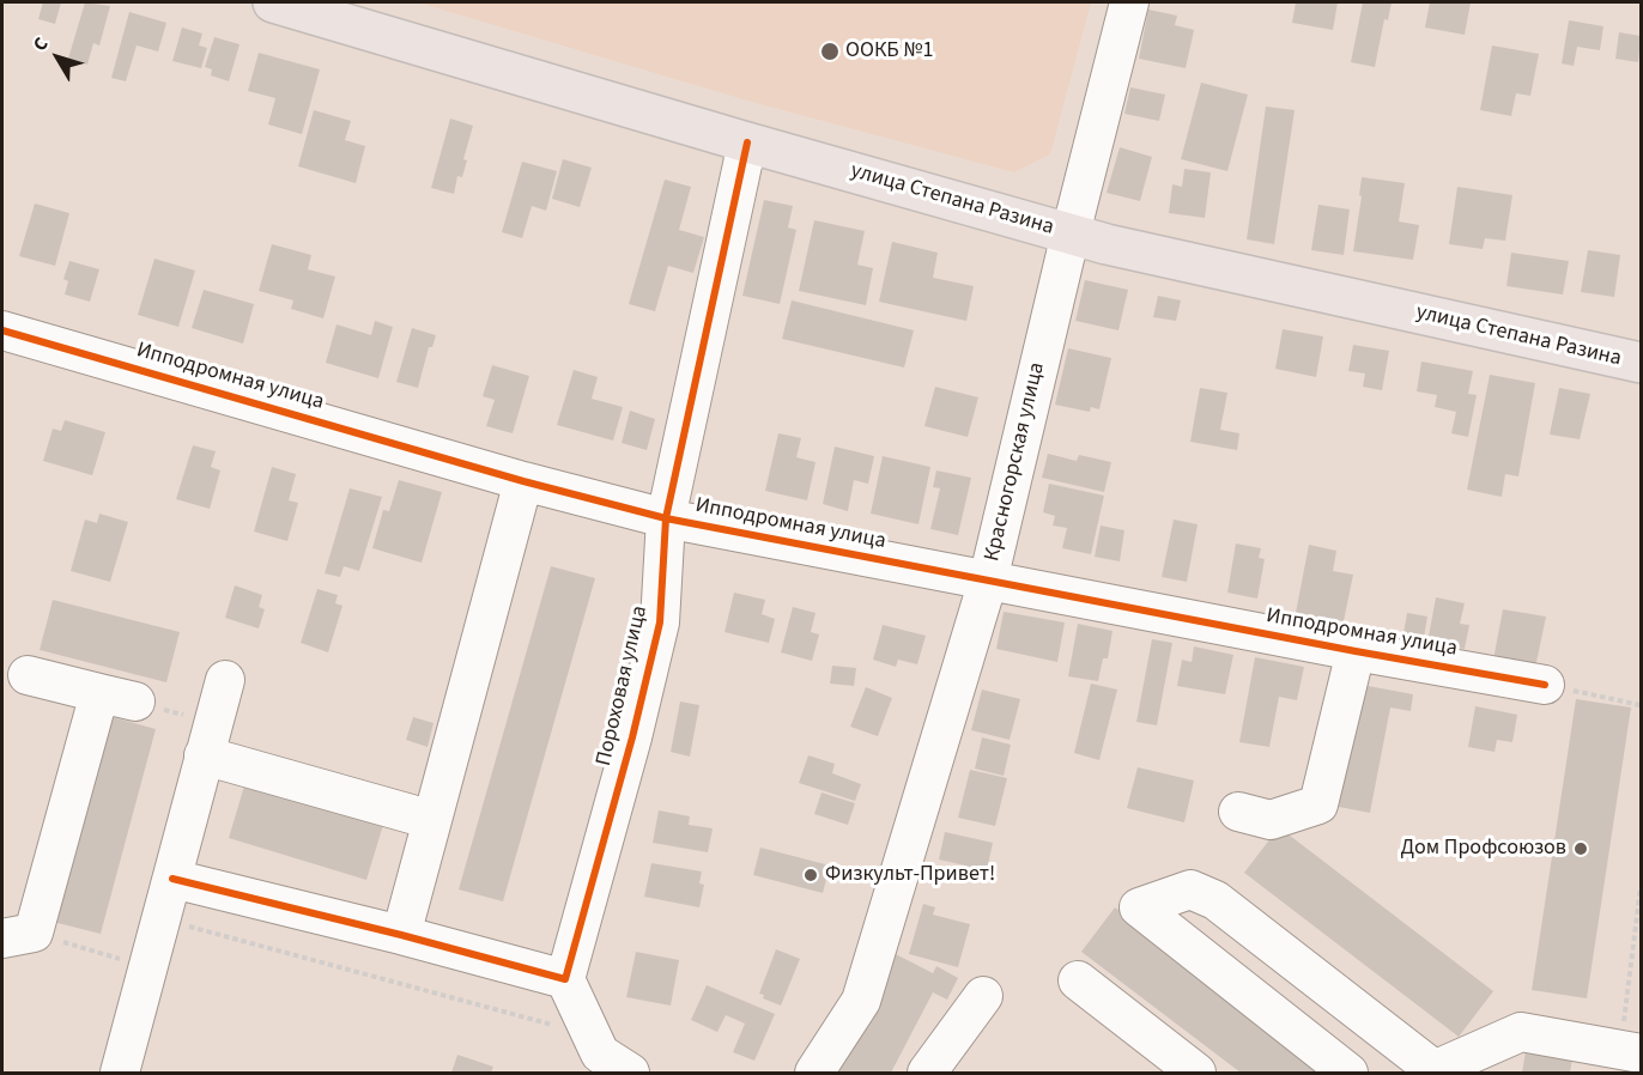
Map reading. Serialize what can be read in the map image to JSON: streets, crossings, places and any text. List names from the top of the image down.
{
  "streets": {
    "main road": ["улица Степана Разина"],
    "street": ["Ипподромная улица", "Красногорская улица", "Пороховая улица"]
  },
  "crossings": [
    ["улица Степана Разина", "Красногорская улица"],
    ["улица Степана Разина", "Пороховая улица"],
    ["Ипподромная улица", "Красногорская улица"],
    ["Ипподромная улица", "Пороховая улица"]
  ],
  "places": ["ООКБ №1", "Дом Профсоюзов", "Физкульт-Привет!"],
  "north": "top left"
}
